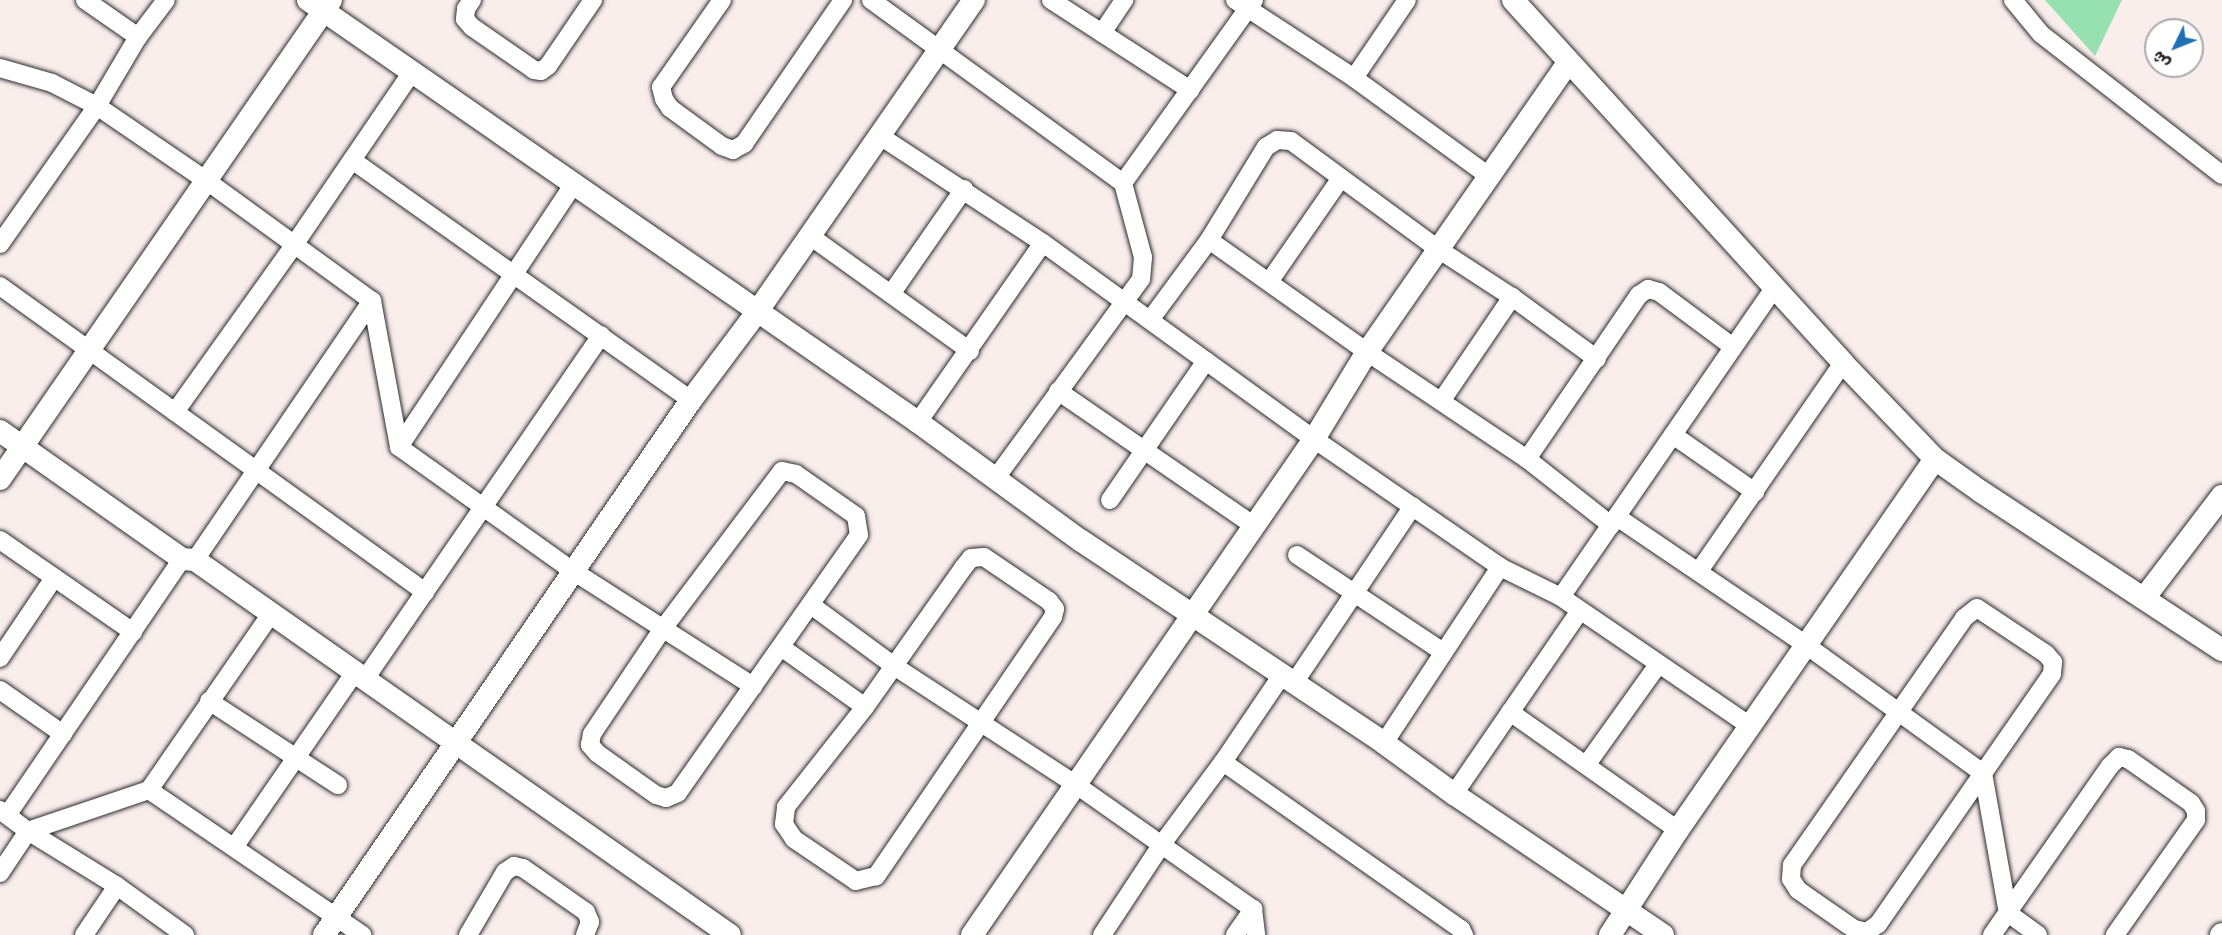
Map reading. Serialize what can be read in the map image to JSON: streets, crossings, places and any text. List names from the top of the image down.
{
  "north": "bottom left"
}
